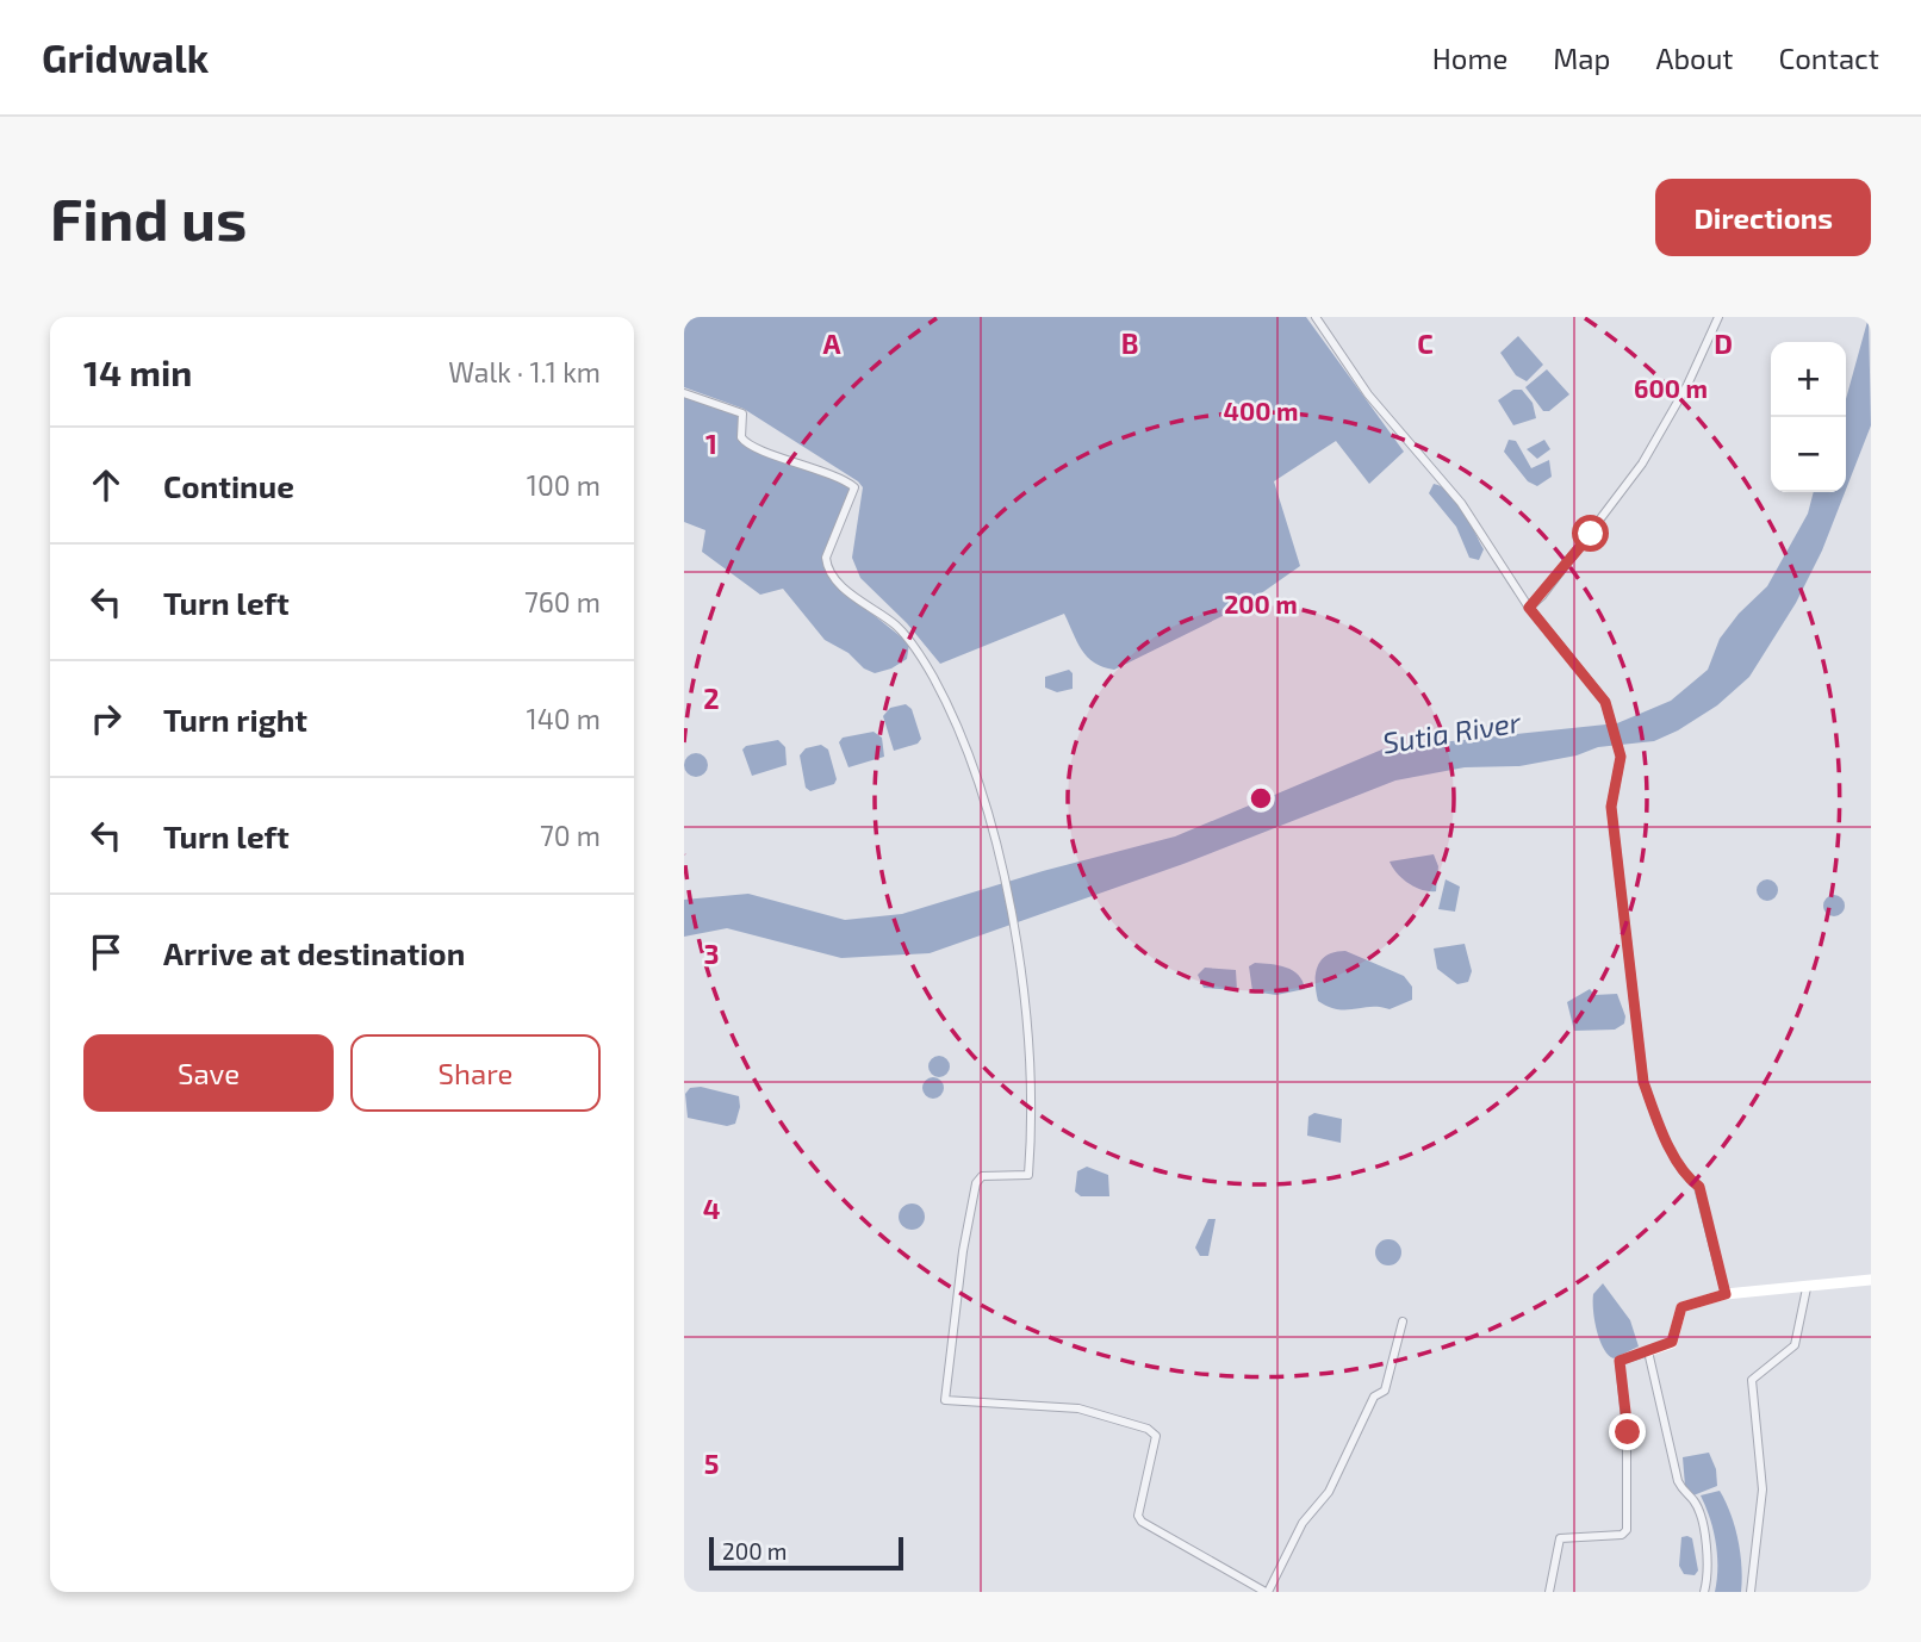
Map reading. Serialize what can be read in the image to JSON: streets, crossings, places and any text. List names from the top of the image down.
{
  "water": ["Sutia River"],
  "scale_bar": "200 m",
  "page": {
    "header": "Gridwalk",
    "nav": [
      "Home",
      "Map",
      "About",
      "Contact"
    ],
    "buttons": [
      "Directions",
      ["Save", "Share"]
    ],
    "title": "Find us",
    "heading": ["14 min", "Walk · 1.1 km"],
    "map_buttons": ["+", "−"],
    "list": [
      ["Continue", "100 m"],
      ["Turn left", "760 m"],
      ["Turn right", "140 m"],
      ["Turn left", "70 m"],
      "Arrive at destination"
    ],
    "scale": "200 m"
  },
  "grid": {
    "columns": [
      "A",
      "B",
      "C",
      "D"
    ],
    "rows": [
      "1",
      "2",
      "3",
      "4",
      "5"
    ]
  },
  "rings": ["600 m", "400 m", "200 m"]
}
